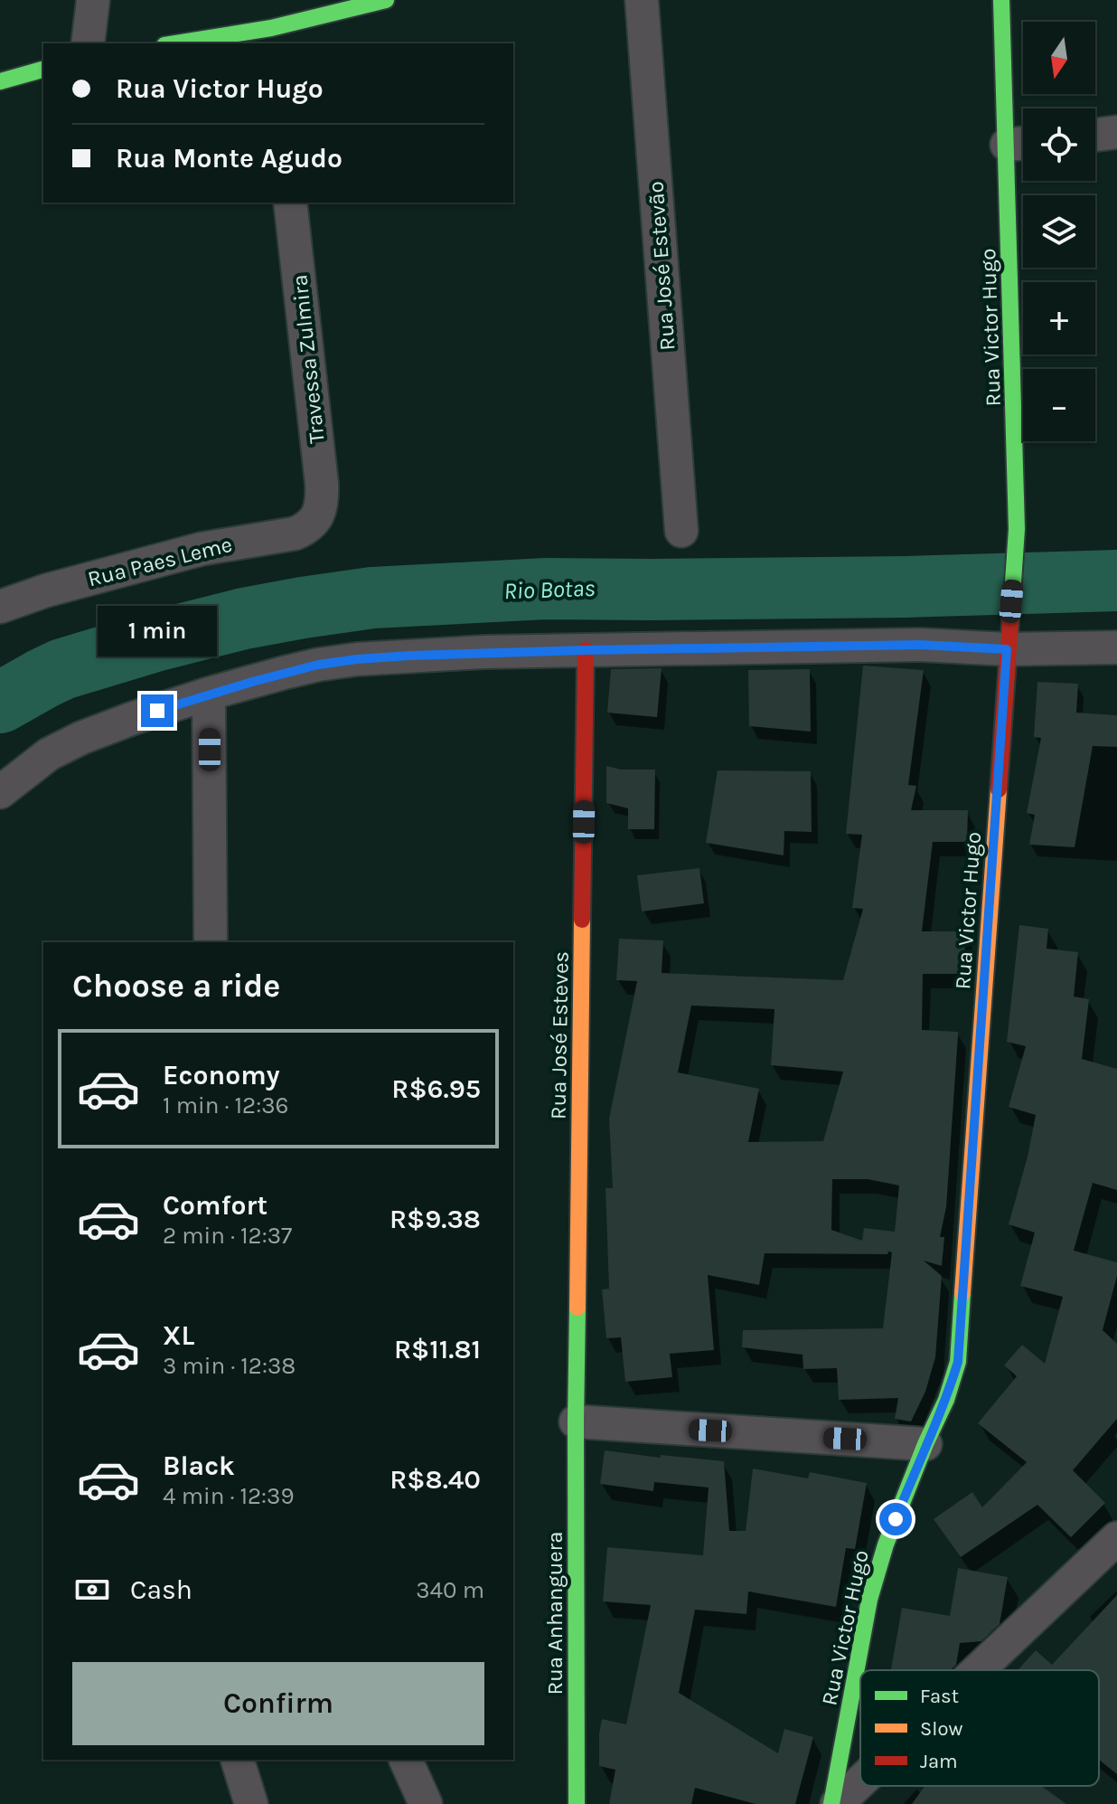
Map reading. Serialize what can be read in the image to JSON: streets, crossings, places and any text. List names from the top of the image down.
{
  "streets": {
    "street": [
      "Rua José Estevão",
      "Rua Victor Hugo",
      "Travessa Zulmira",
      "Rua Paes Leme",
      "Rua José Esteves",
      "Rua Anhanguera"
    ]
  },
  "crossings": [
    ["Travessa Zulmira", "Rua Paes Leme"],
    ["Rua José Esteves", "Rua Anhanguera"]
  ],
  "water": ["Rio Botas"],
  "legend": ["Fast", "Slow", "Jam"],
  "north": "bottom",
  "page": {
    "map_buttons": ["+", "−"],
    "banner": ["Rua Victor Hugo", "Rua Monte Agudo"],
    "bubble": "1 min",
    "heading": "Choose a ride",
    "list": [
      {
        "name": "Economy",
        "note": "1 min · 12:36",
        "value": "R$6.95"
      },
      {
        "name": "Comfort",
        "note": "2 min · 12:37",
        "value": "R$9.38"
      },
      {
        "name": "XL",
        "note": "3 min · 12:38",
        "value": "R$11.81"
      },
      {
        "name": "Black",
        "note": "4 min · 12:39",
        "value": "R$8.40"
      }
    ],
    "pay": ["Cash", "340 m"],
    "buttons": "Confirm"
  }
}
